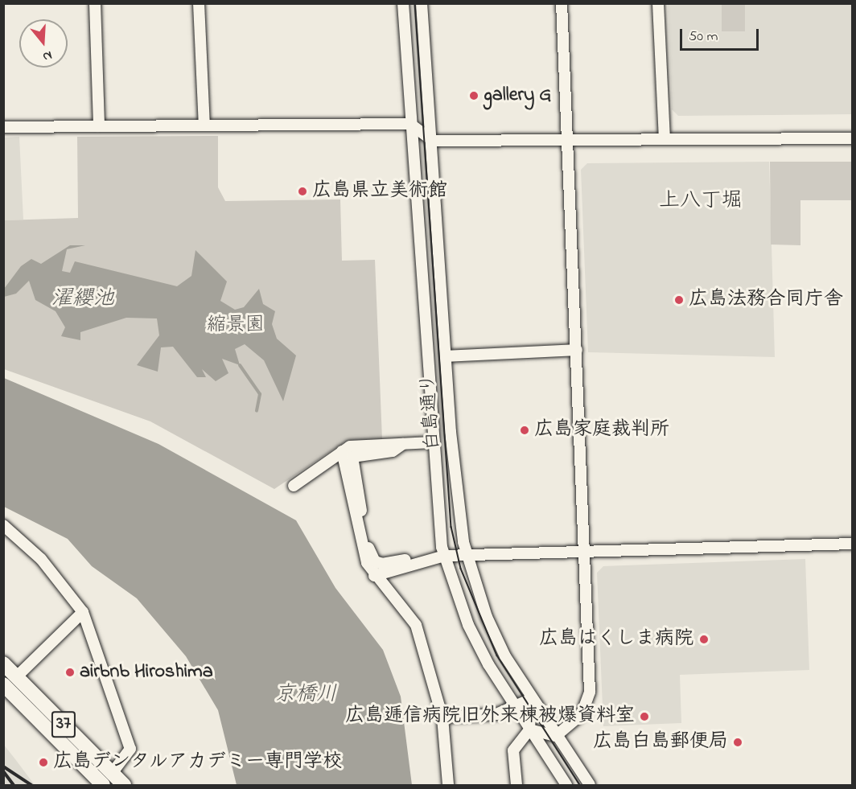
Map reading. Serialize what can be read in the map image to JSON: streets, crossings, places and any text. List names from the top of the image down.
{
  "streets": {
    "main road": ["37"],
    "street": ["白島通り"]
  },
  "districts": ["上八丁堀"],
  "water": ["濯纓池", "京橋川"],
  "parks": ["縮景園"],
  "places": [
    "gallery G",
    "広島県立美術館",
    "広島法務合同庁舎",
    "広島家庭裁判所",
    "広島はくしま病院",
    "airbnb Hiroshima",
    "広島逓信病院旧外来棟被爆資料室",
    "広島白島郵便局",
    "広島デンタルアカデミー専門学校"
  ],
  "scale_bar": "50 m",
  "north": "bottom"
}
